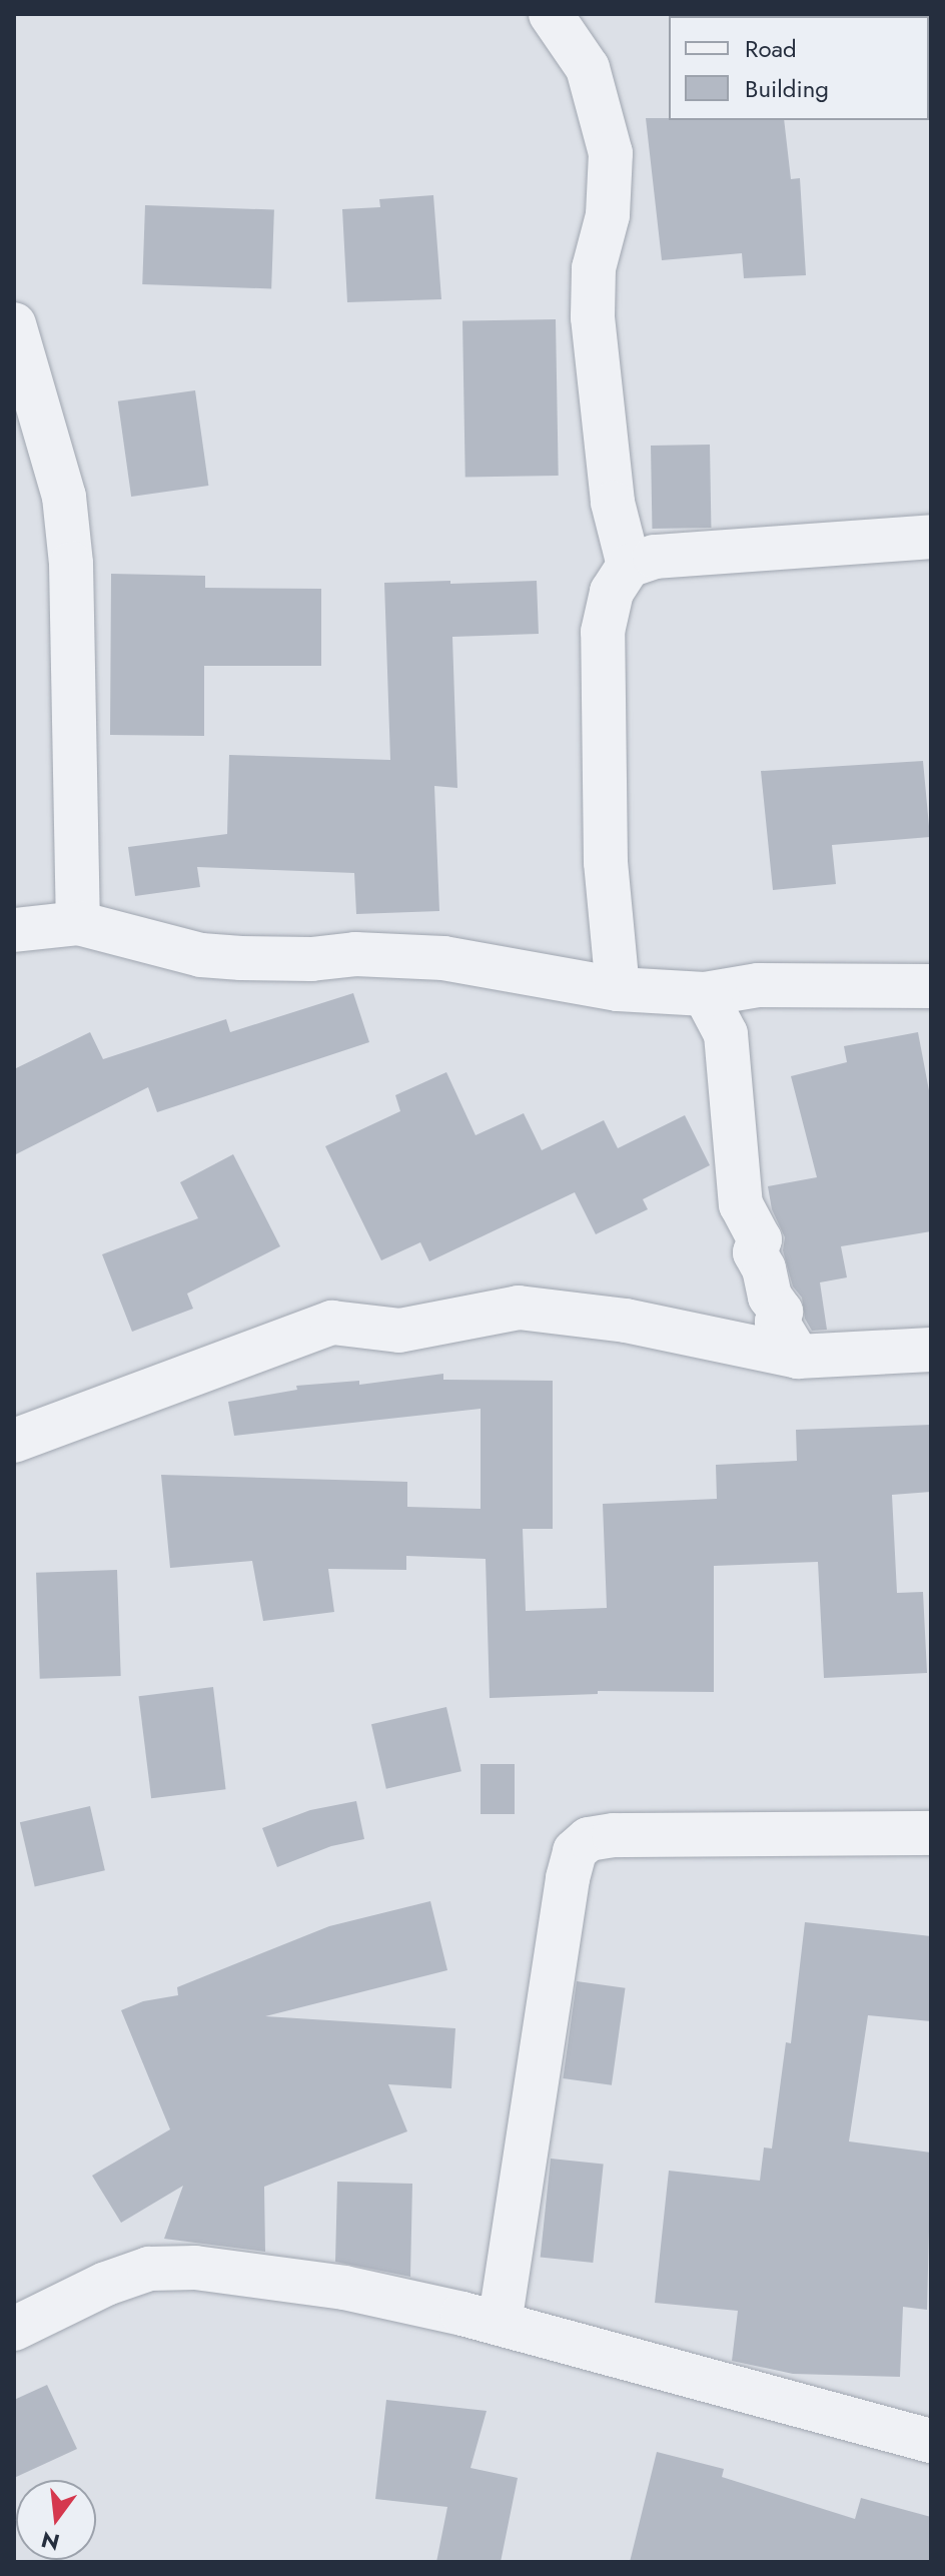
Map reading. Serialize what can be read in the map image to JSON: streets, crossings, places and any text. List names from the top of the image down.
{
  "legend": ["Road", "Building"],
  "north": "bottom"
}
